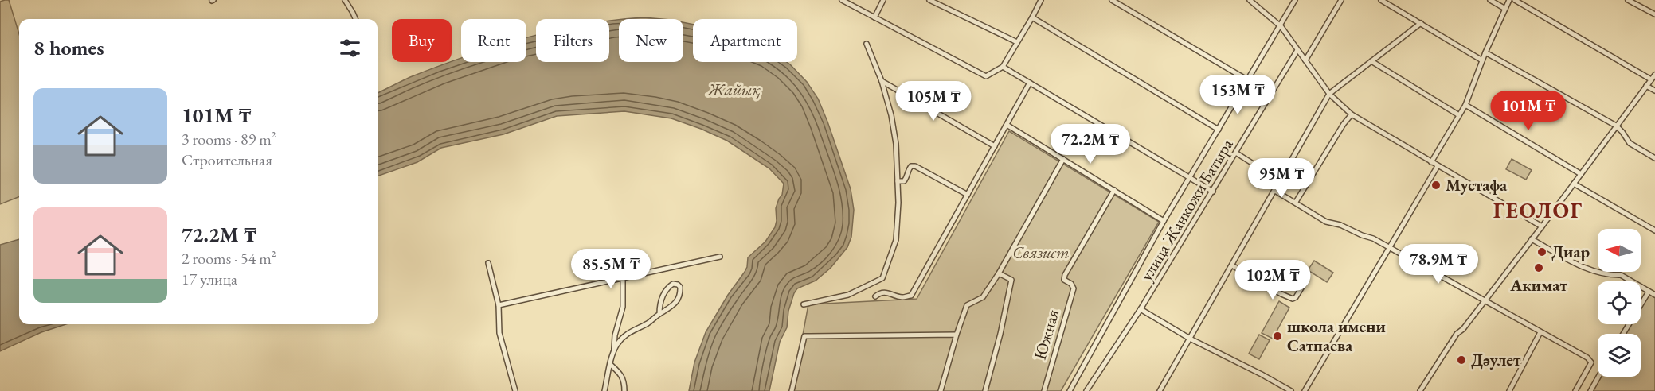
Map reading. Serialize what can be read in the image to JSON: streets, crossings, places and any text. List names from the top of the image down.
{
  "streets": {
    "street": ["улица Жанкожи Батыра", "Южная"]
  },
  "districts": ["ГЕОЛОГ"],
  "water": ["Жайық"],
  "parks": ["Связист"],
  "places": [
    "Мустафа",
    "Диар",
    "Акимат",
    "школа имени Сатпаева",
    "Дәулет"
  ],
  "north": "left",
  "page": {
    "chip": [
      "Buy",
      "Rent",
      "Filters",
      "New",
      "Apartment"
    ],
    "heading": "8 homes",
    "price": [
      "153M ₸",
      "105M ₸",
      "101M ₸",
      "72.2M ₸",
      "95M ₸",
      "78.9M ₸",
      "85.5M ₸",
      "102M ₸"
    ],
    "list": [
      {
        "name": "101M ₸",
        "note": "3 rooms · 89 m² · Строительная"
      },
      {
        "name": "72.2M ₸",
        "note": "2 rooms · 54 m² · 17 улица"
      }
    ]
  }
}
